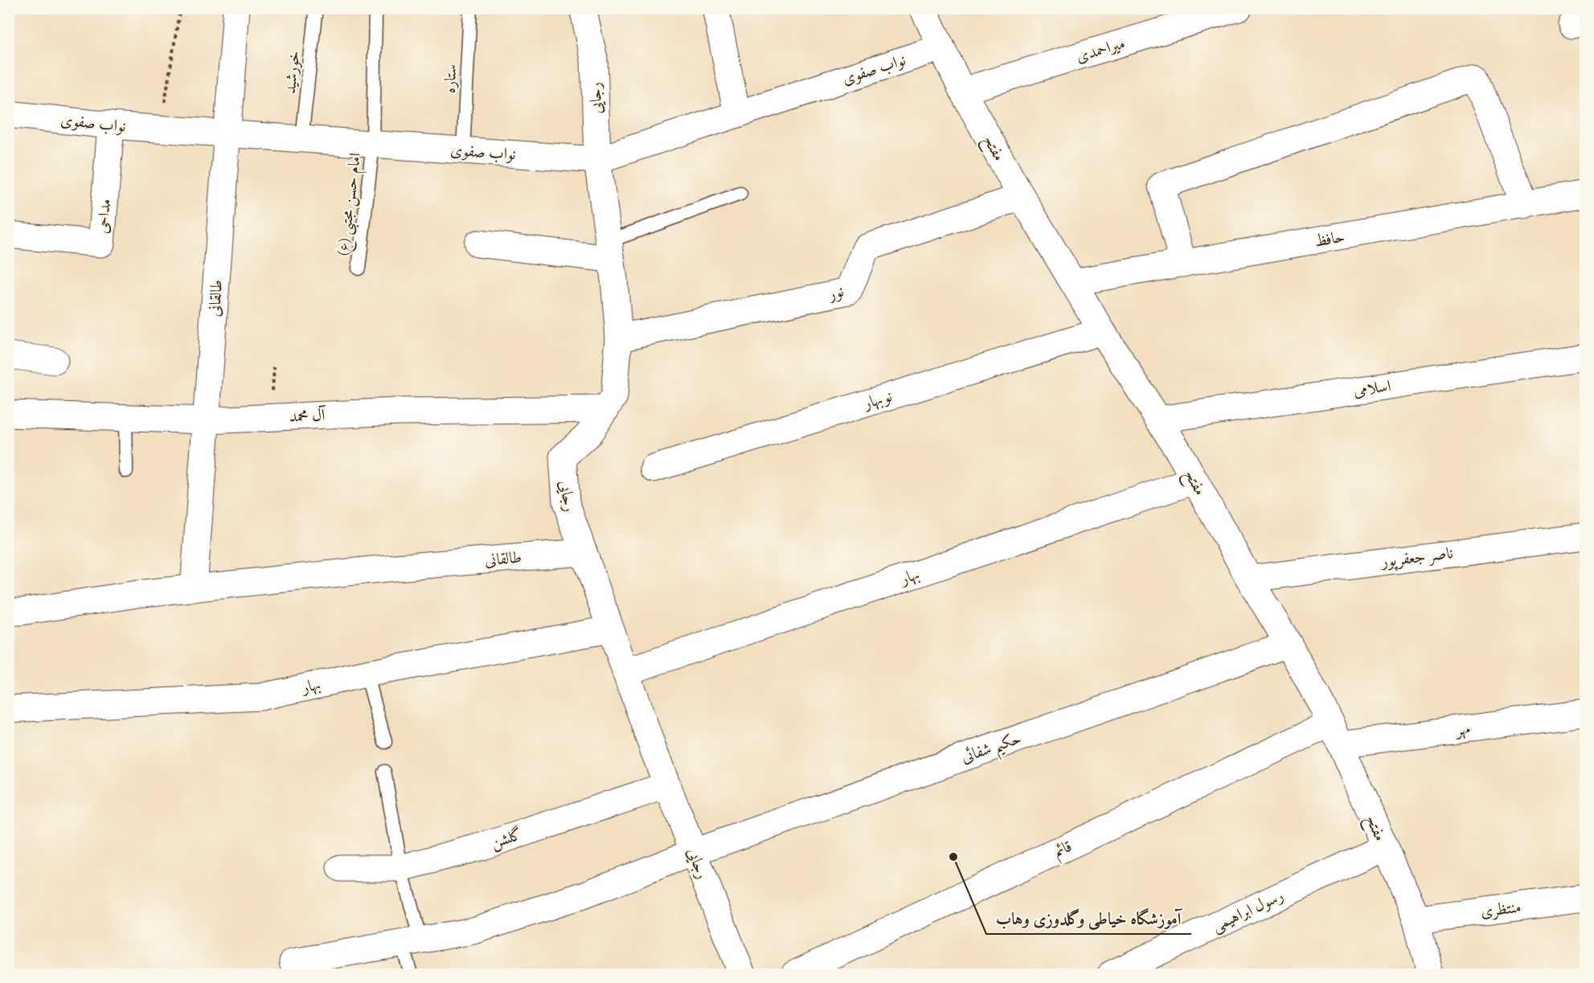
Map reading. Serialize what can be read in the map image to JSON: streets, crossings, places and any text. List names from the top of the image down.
{
  "streets": {
    "street": [
      "میراحمدی",
      "نواب صفوی",
      "رجایی",
      "مفتح",
      "مداحی",
      "حافظ",
      "نور",
      "طالقانی",
      "اسلامی",
      "نوبهار",
      "آل محمد",
      "ناصر جعفرپور",
      "بهار",
      "مهر",
      "حکیم شفائی",
      "گلشن",
      "قائم",
      "منتظری",
      "رسول ابراهیمی"
    ],
    "lane": ["خورشید", "ستاره", "امام حسن مجتبی (ع)"]
  },
  "crossings": [
    ["میراحمدی", "مفتح"],
    ["نواب صفوی", "خورشید"],
    ["نواب صفوی", "ستاره"],
    ["نواب صفوی", "رجایی"],
    ["نواب صفوی", "مفتح"],
    ["نواب صفوی", "امام حسن مجتبی (ع)"],
    ["نواب صفوی", "مداحی"],
    ["نواب صفوی", "طالقانی"],
    ["رجایی", "نور"],
    ["رجایی", "طالقانی"],
    ["رجایی", "آل محمد"],
    ["رجایی", "بهار"],
    ["رجایی", "حکیم شفائی"],
    ["رجایی", "گلشن"],
    ["مفتح", "حافظ"],
    ["مفتح", "نور"],
    ["مفتح", "اسلامی"],
    ["مفتح", "نوبهار"],
    ["مفتح", "ناصر جعفرپور"],
    ["مفتح", "بهار"],
    ["مفتح", "مهر"],
    ["مفتح", "حکیم شفائی"],
    ["مفتح", "قائم"],
    ["مفتح", "منتظری"],
    ["مفتح", "رسول ابراهیمی"],
    ["طالقانی", "آل محمد"],
    ["مهر", "قائم"]
  ],
  "places": ["آموزشگاه خیاطی وگلدوزی وهاب"]
}
